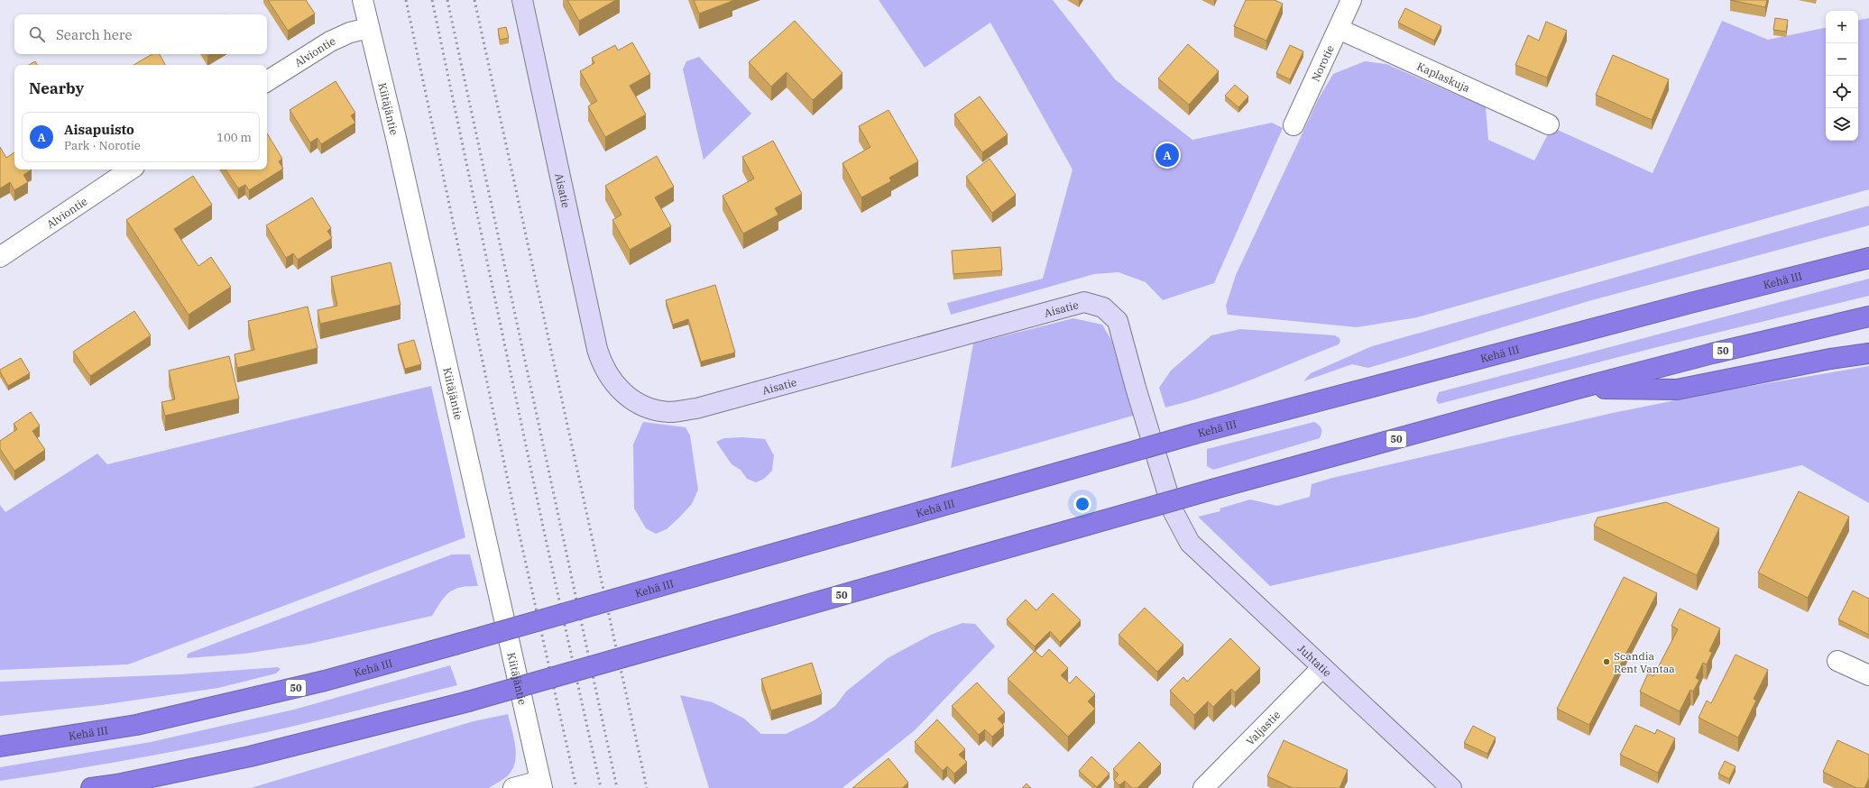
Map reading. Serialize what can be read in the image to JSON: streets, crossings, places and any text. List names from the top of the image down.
{
  "streets": {
    "highway": ["Kehä III", "50"],
    "street": [
      "Alviontie",
      "Norotie",
      "Kaplaskuja",
      "Kiitäjäntie",
      "Aisatie",
      "Juhtatie",
      "Valjastie"
    ]
  },
  "crossings": [
    ["Alviontie", "Kiitäjäntie"],
    ["Norotie", "Kaplaskuja"],
    ["Aisatie", "Juhtatie"],
    ["Juhtatie", "Valjastie"]
  ],
  "places": ["Scandia Rent Vantaa"],
  "page": {
    "map_buttons": ["+", "−"],
    "search": "Search here",
    "heading": "Nearby",
    "list": [
      {
        "mark": "A",
        "name": "Aisapuisto",
        "note": "Park · Norotie",
        "value": "100 m"
      }
    ],
    "pins": "A"
  }
}
